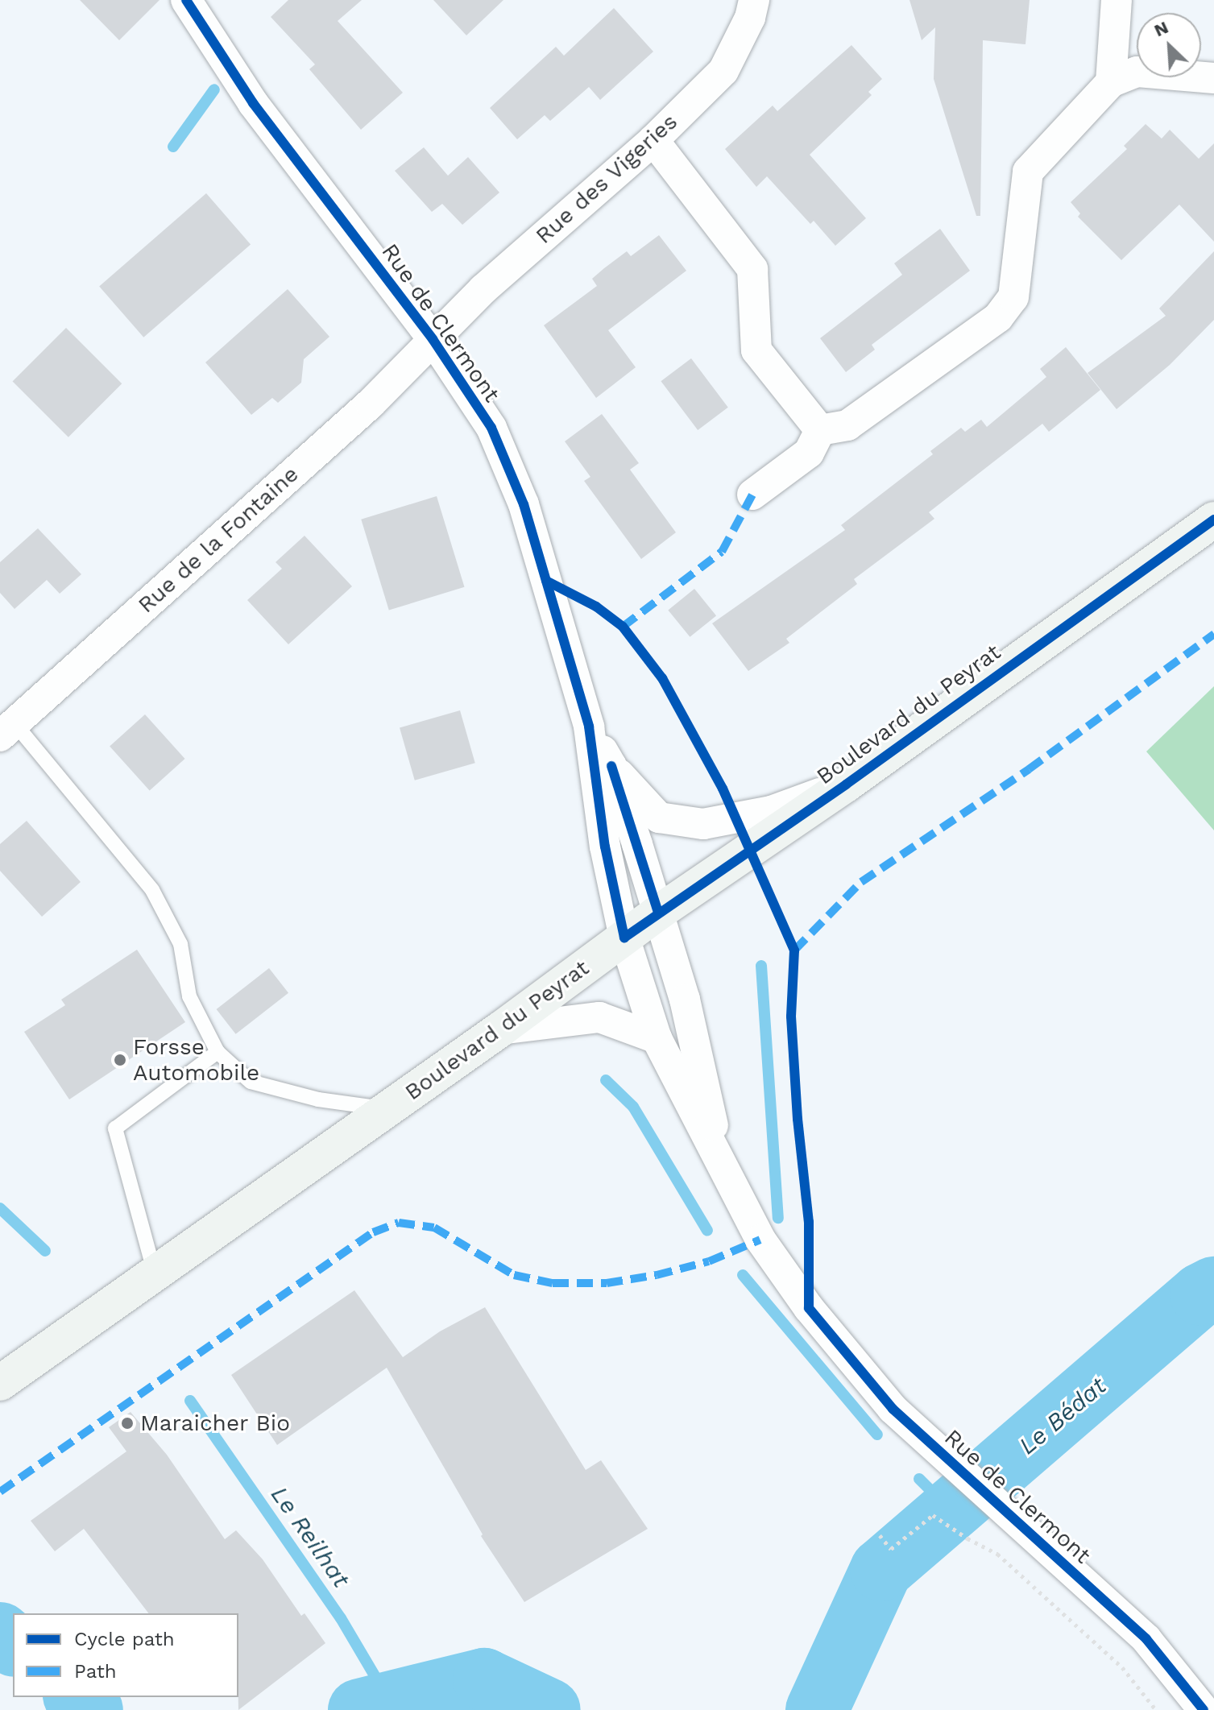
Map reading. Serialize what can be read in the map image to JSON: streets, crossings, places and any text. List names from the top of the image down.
{
  "streets": {
    "main road": ["Boulevard du Peyrat"],
    "street": ["Rue des Vigeries", "Rue de Clermont", "Rue de la Fontaine"]
  },
  "crossings": [
    ["Rue des Vigeries", "Rue de Clermont"],
    ["Rue des Vigeries", "Rue de la Fontaine"],
    ["Rue de Clermont", "Rue de la Fontaine"],
    ["Rue de Clermont", "Boulevard du Peyrat"]
  ],
  "water": ["Le Bédat", "Le Reilhat"],
  "places": ["Forsse Automobile", "Maraicher Bio"],
  "legend": ["Cycle path", "Path"],
  "north": "top left"
}
